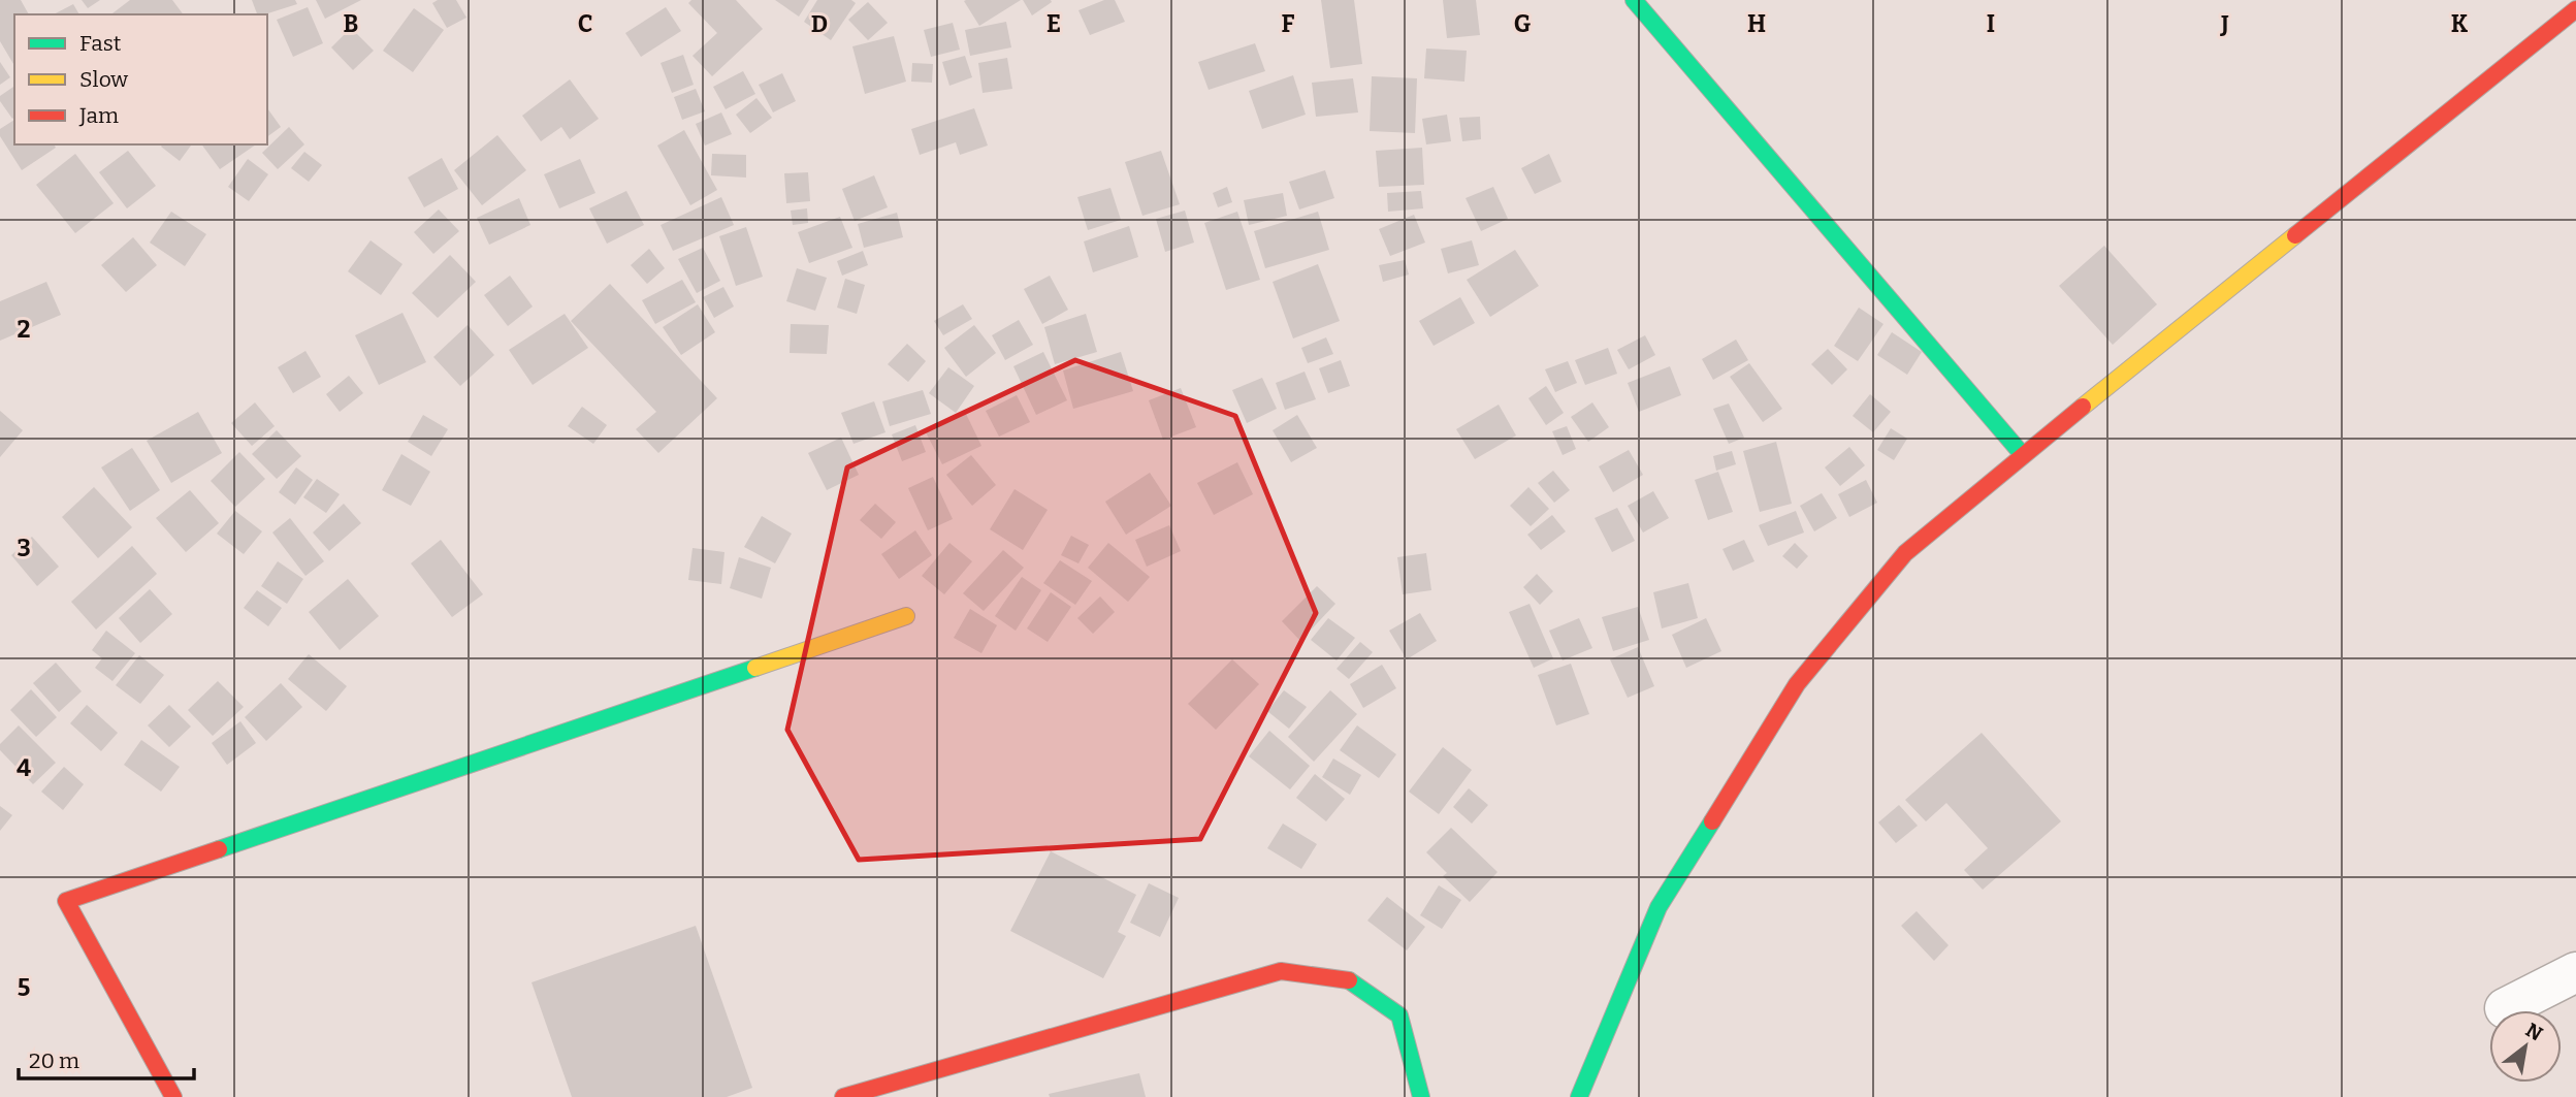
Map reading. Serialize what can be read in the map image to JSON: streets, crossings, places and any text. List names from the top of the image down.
{
  "legend": ["Fast", "Slow", "Jam"],
  "scale_bar": "20 m",
  "north": "top right",
  "grid": {
    "columns": [
      "B",
      "C",
      "D",
      "E",
      "F",
      "G",
      "H",
      "I",
      "J",
      "K"
    ],
    "rows": [
      "2",
      "3",
      "4",
      "5"
    ]
  }
}
